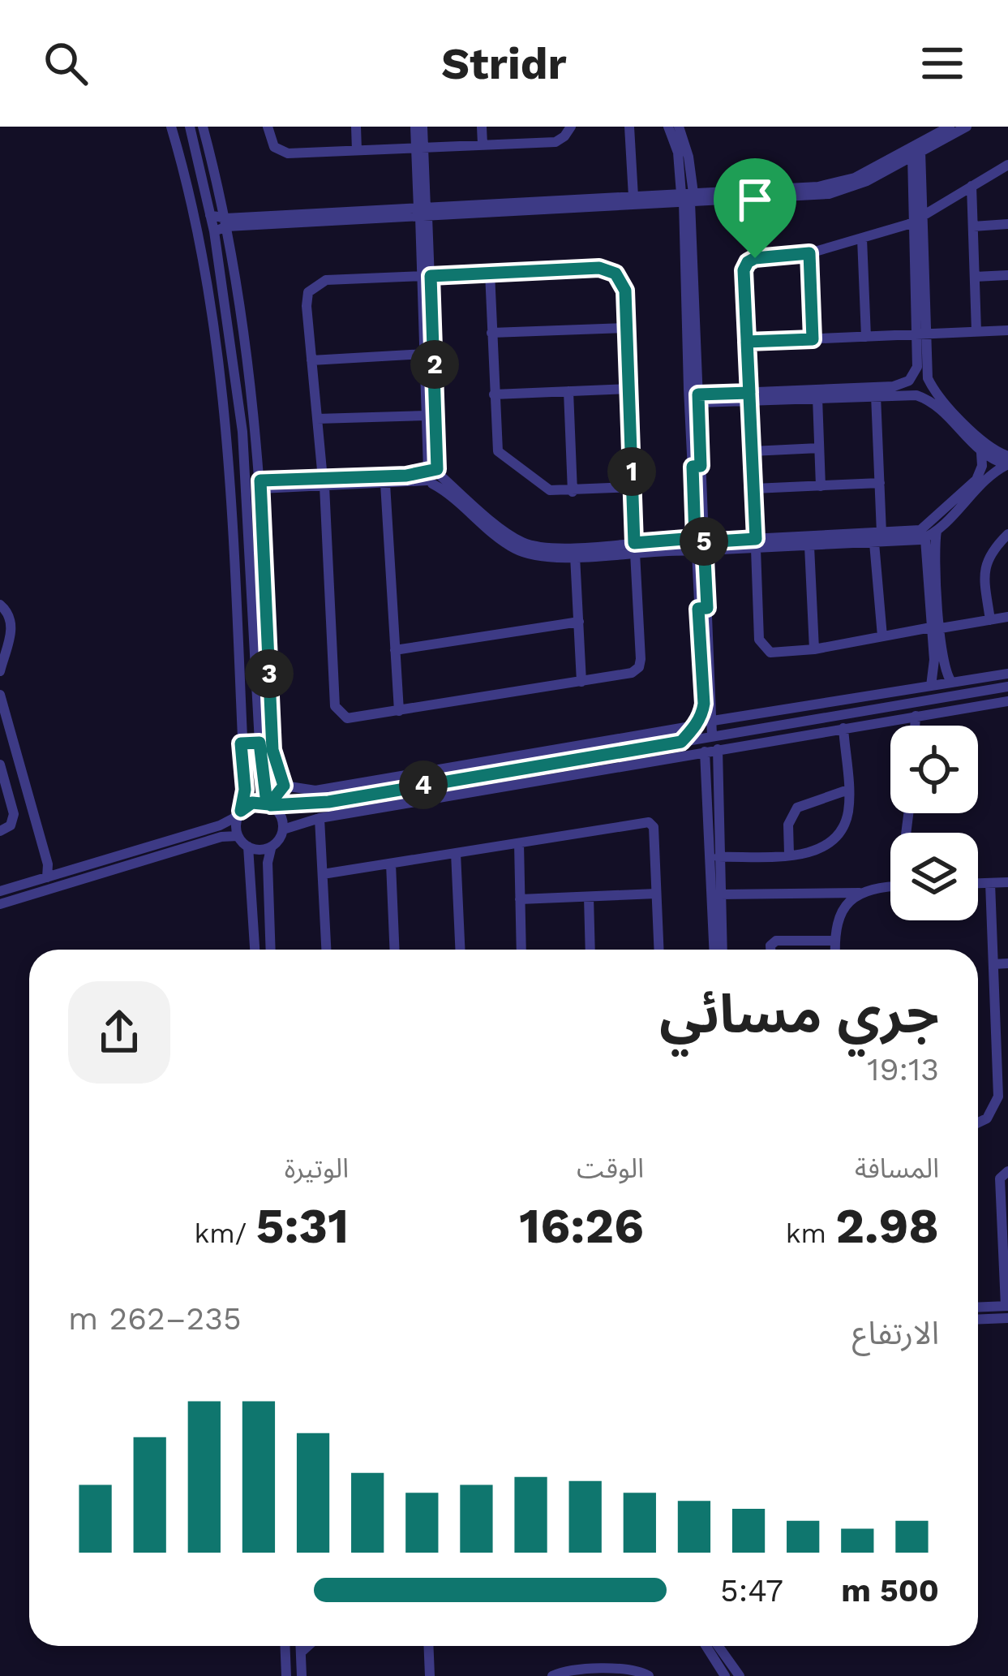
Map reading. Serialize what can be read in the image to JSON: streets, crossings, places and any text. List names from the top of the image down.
{
  "page": {
    "header": "Stridr",
    "pins": [
      "2",
      "1",
      "5",
      "3",
      "4"
    ],
    "heading": ["جري مسائي", "19:13"],
    "stats": [
      ["المسافة", "2.98 km"],
      ["الوقت", "16:26"],
      ["الوتيرة", "5:31 /km"]
    ],
    "chart": ["الارتفاع", "235–262 m"],
    "list": [
      {
        "name": "500 m",
        "note": "5:47"
      }
    ]
  }
}
